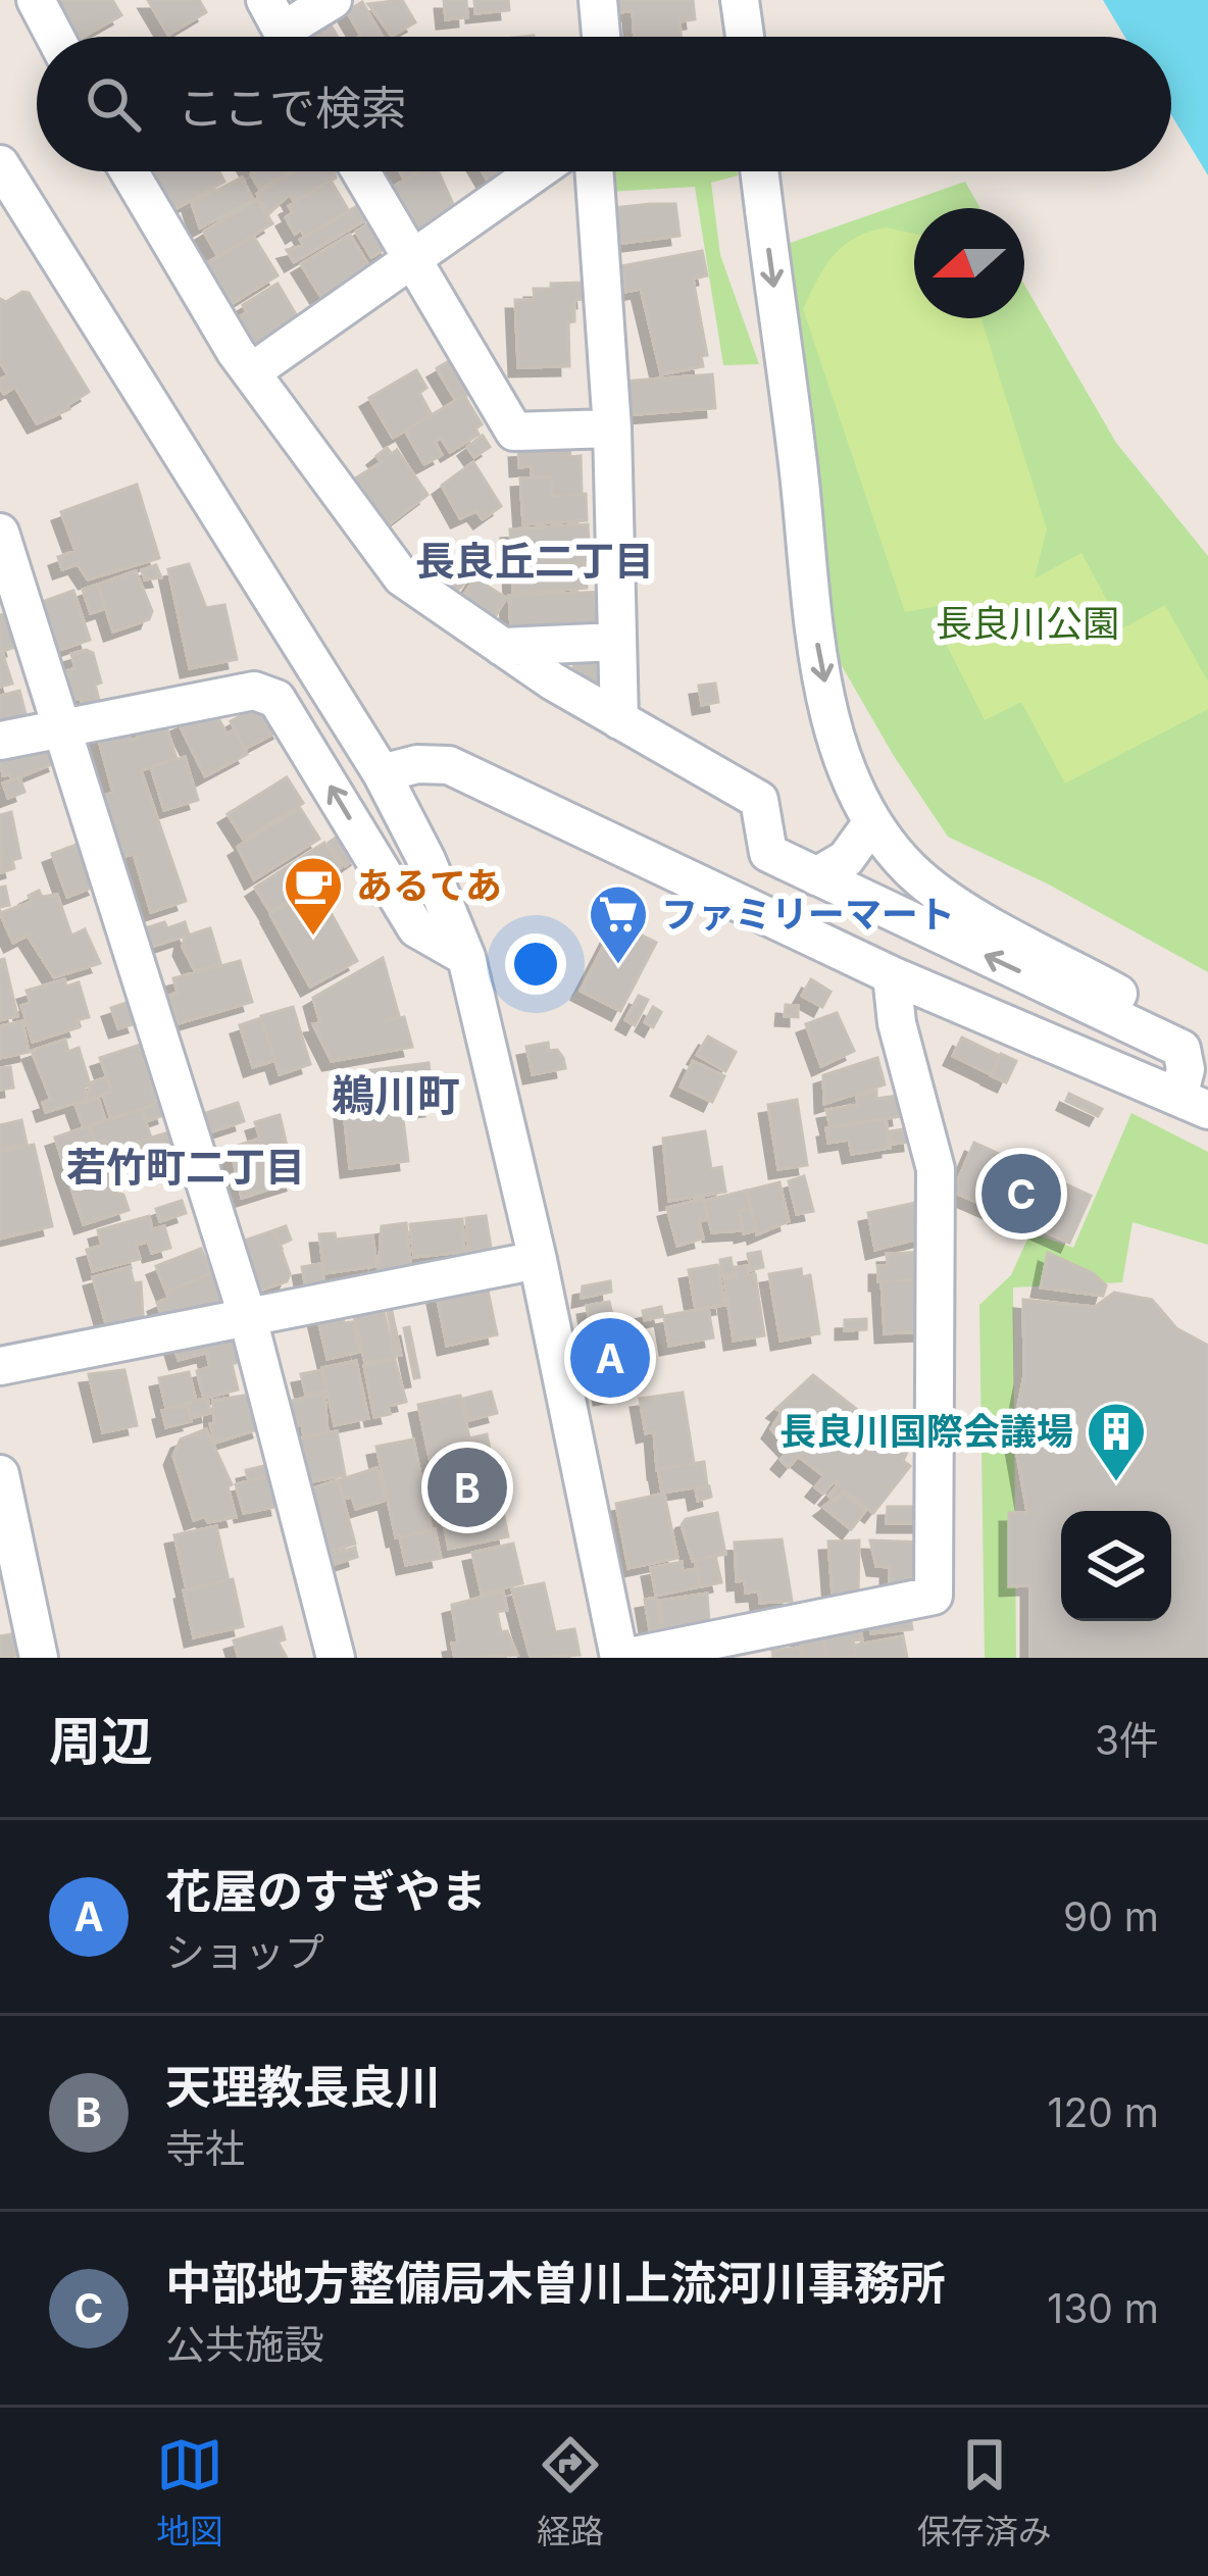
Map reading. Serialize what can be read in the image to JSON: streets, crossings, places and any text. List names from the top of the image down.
{
  "districts": ["長良丘二丁目", "鵜川町", "若竹町二丁目"],
  "parks": ["長良川公園"],
  "places": {
    "cafe": ["あるてあ"],
    "supermarket": ["ファミリーマート"],
    "building": ["長良川国際会議場"]
  },
  "north": "left",
  "page": {
    "search": "ここで検索",
    "pins": ["C", "A", "B"],
    "heading": ["周辺", "3件"],
    "list": [
      {
        "mark": "A",
        "name": "花屋のすぎやま",
        "note": "ショップ",
        "value": "90 m"
      },
      {
        "mark": "B",
        "name": "天理教長良川",
        "note": "寺社",
        "value": "120 m"
      },
      {
        "mark": "C",
        "name": "中部地方整備局木曽川上流河川事務所",
        "note": "公共施設",
        "value": "130 m"
      }
    ],
    "nav": ["地図", "経路", "保存済み"]
  }
}
